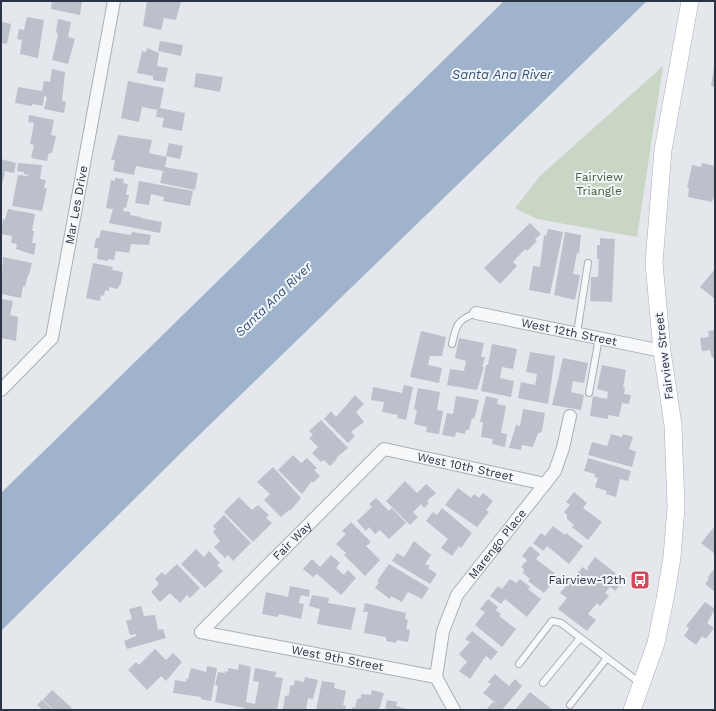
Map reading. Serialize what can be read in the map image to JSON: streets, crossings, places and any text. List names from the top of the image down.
{
  "streets": {
    "main road": ["Fairview Street"],
    "street": [
      "Mar Les Drive",
      "West 12th Street",
      "West 10th Street",
      "Fair Way",
      "Marengo Place",
      "West 9th Street"
    ]
  },
  "crossings": [
    ["West 12th Street", "Fairview Street"],
    ["West 10th Street", "Fair Way"],
    ["West 10th Street", "Marengo Place"],
    ["Fair Way", "West 9th Street"],
    ["Marengo Place", "West 9th Street"]
  ],
  "water": ["Santa Ana River"],
  "parks": ["Fairview Triangle"],
  "places": {
    "bus stop": ["Fairview-12th"]
  }
}
